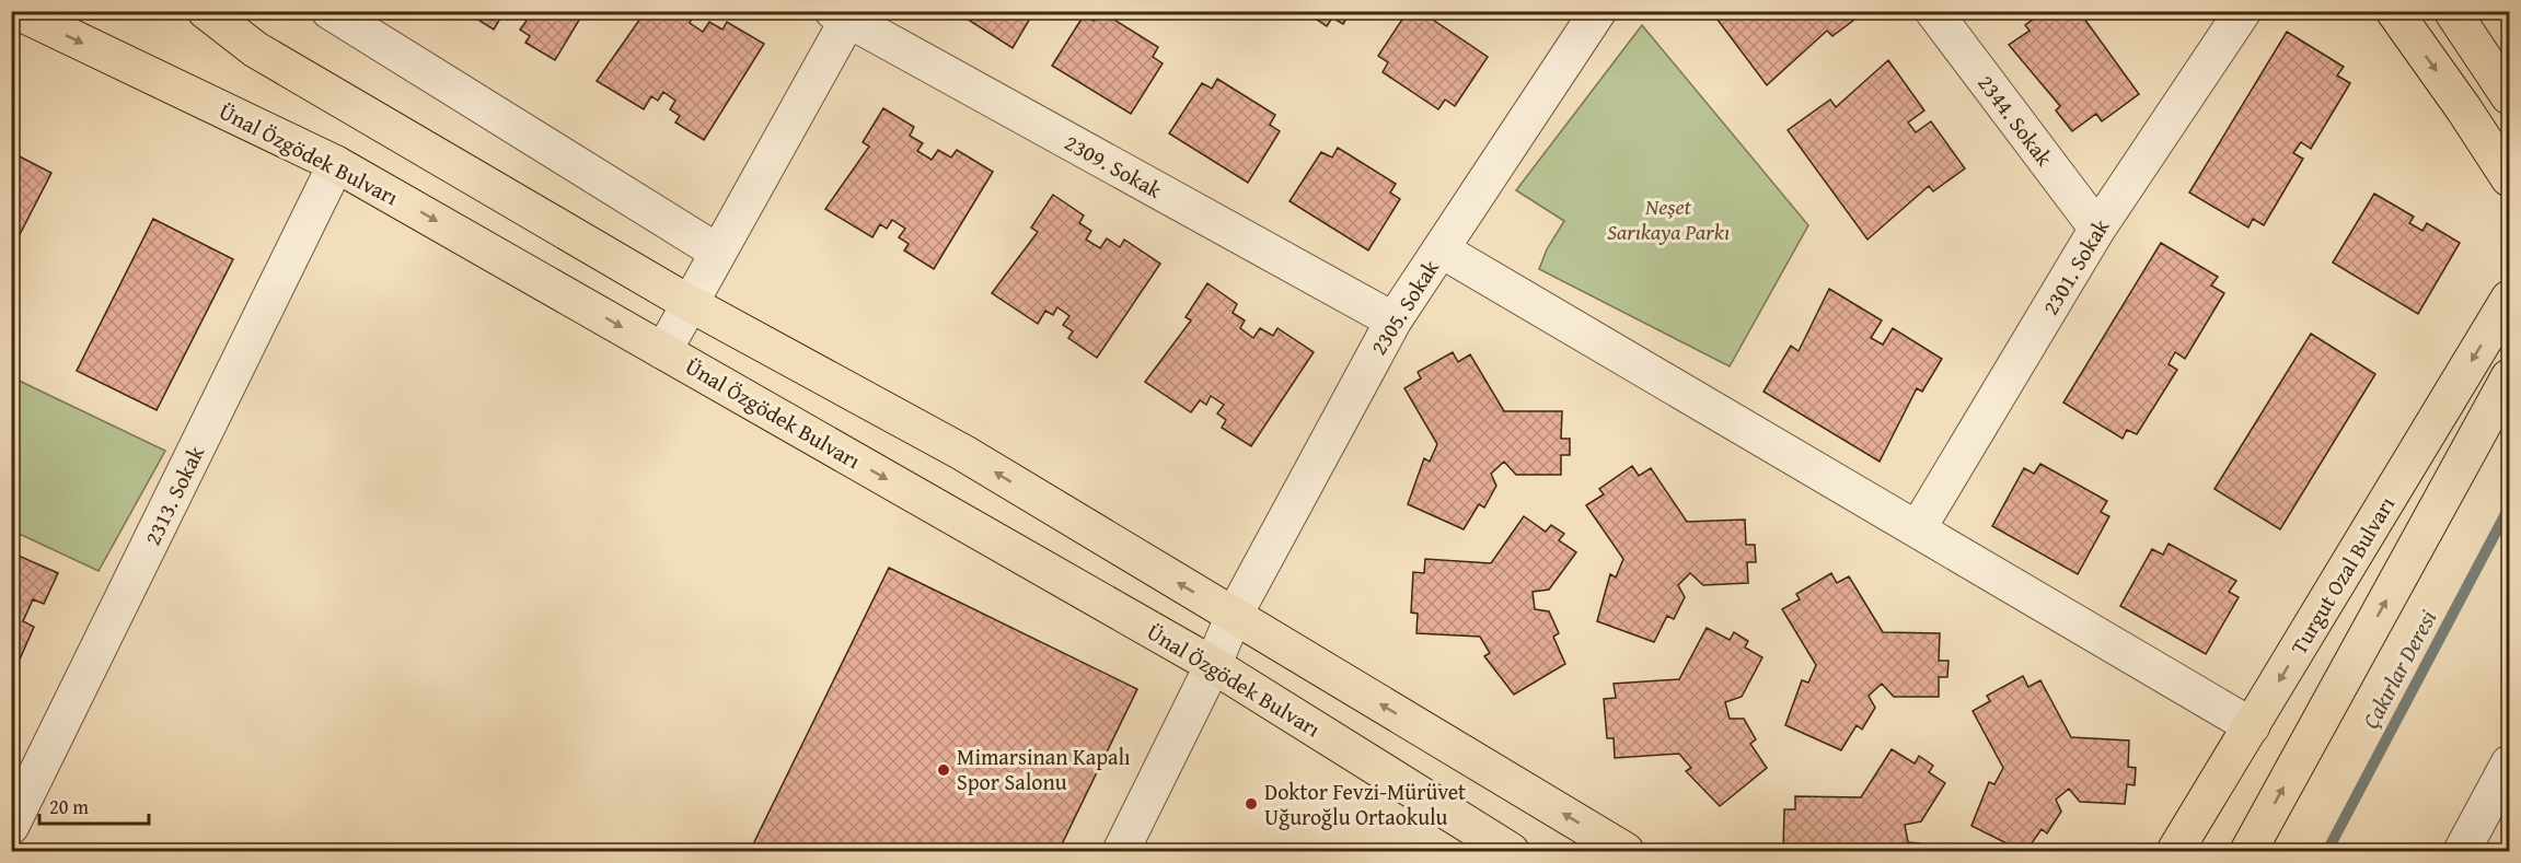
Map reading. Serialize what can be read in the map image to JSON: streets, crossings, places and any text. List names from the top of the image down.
{
  "streets": {
    "main road": ["Ünal Özgödek Bulvarı", "Turgut Ozal Bulvarı"],
    "street": [
      "2344. Sokak",
      "2309. Sokak",
      "2301. Sokak",
      "2305. Sokak",
      "2313. Sokak"
    ]
  },
  "crossings": [
    ["2344. Sokak", "2301. Sokak"],
    ["Ünal Özgödek Bulvarı", "2305. Sokak"],
    ["Ünal Özgödek Bulvarı", "2313. Sokak"],
    ["2309. Sokak", "2305. Sokak"]
  ],
  "water": ["Çakırlar Deresi"],
  "parks": ["Neşet Sarıkaya Parkı"],
  "places": ["Mimarsinan Kapalı Spor Salonu", "Doktor Fevzi-Mürüvet Uğuroğlu Ortaokulu"],
  "scale_bar": "20 m"
}
